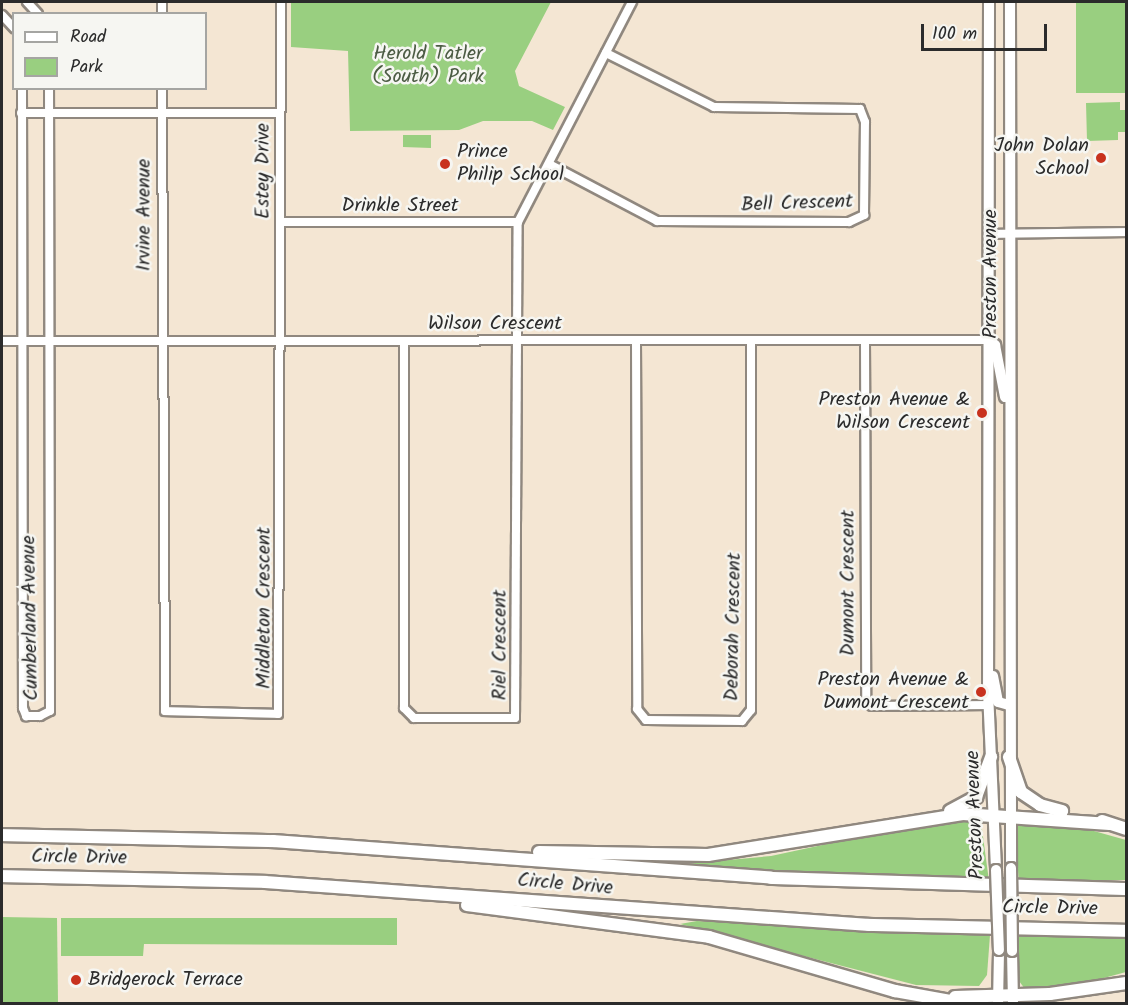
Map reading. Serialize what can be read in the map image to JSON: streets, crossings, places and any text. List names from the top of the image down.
{
  "streets": {
    "highway": ["Circle Drive"],
    "main road": ["Preston Avenue"],
    "street": [
      "Estey Drive",
      "Bell Crescent",
      "Drinkle Street",
      "Irvine Avenue",
      "Wilson Crescent",
      "Dumont Crescent",
      "Middleton Crescent",
      "Cumberland Avenue",
      "Deborah Crescent",
      "Riel Crescent"
    ]
  },
  "crossings": [
    ["Estey Drive", "Drinkle Street"],
    ["Estey Drive", "Wilson Crescent"],
    ["Estey Drive", "Middleton Crescent"],
    ["Irvine Avenue", "Wilson Crescent"],
    ["Irvine Avenue", "Middleton Crescent"],
    ["Preston Avenue", "Wilson Crescent"],
    ["Preston Avenue", "Dumont Crescent"],
    ["Wilson Crescent", "Dumont Crescent"],
    ["Wilson Crescent", "Middleton Crescent"],
    ["Wilson Crescent", "Cumberland Avenue"],
    ["Wilson Crescent", "Deborah Crescent"],
    ["Wilson Crescent", "Riel Crescent"]
  ],
  "parks": ["Herold Tatler (South) Park"],
  "places": [
    "John Dolan School",
    "Prince Philip School",
    "Preston Avenue & Wilson Crescent",
    "Preston Avenue & Dumont Crescent",
    "Bridgerock Terrace"
  ],
  "legend": ["Road", "Park"],
  "scale_bar": "100 m"
}
